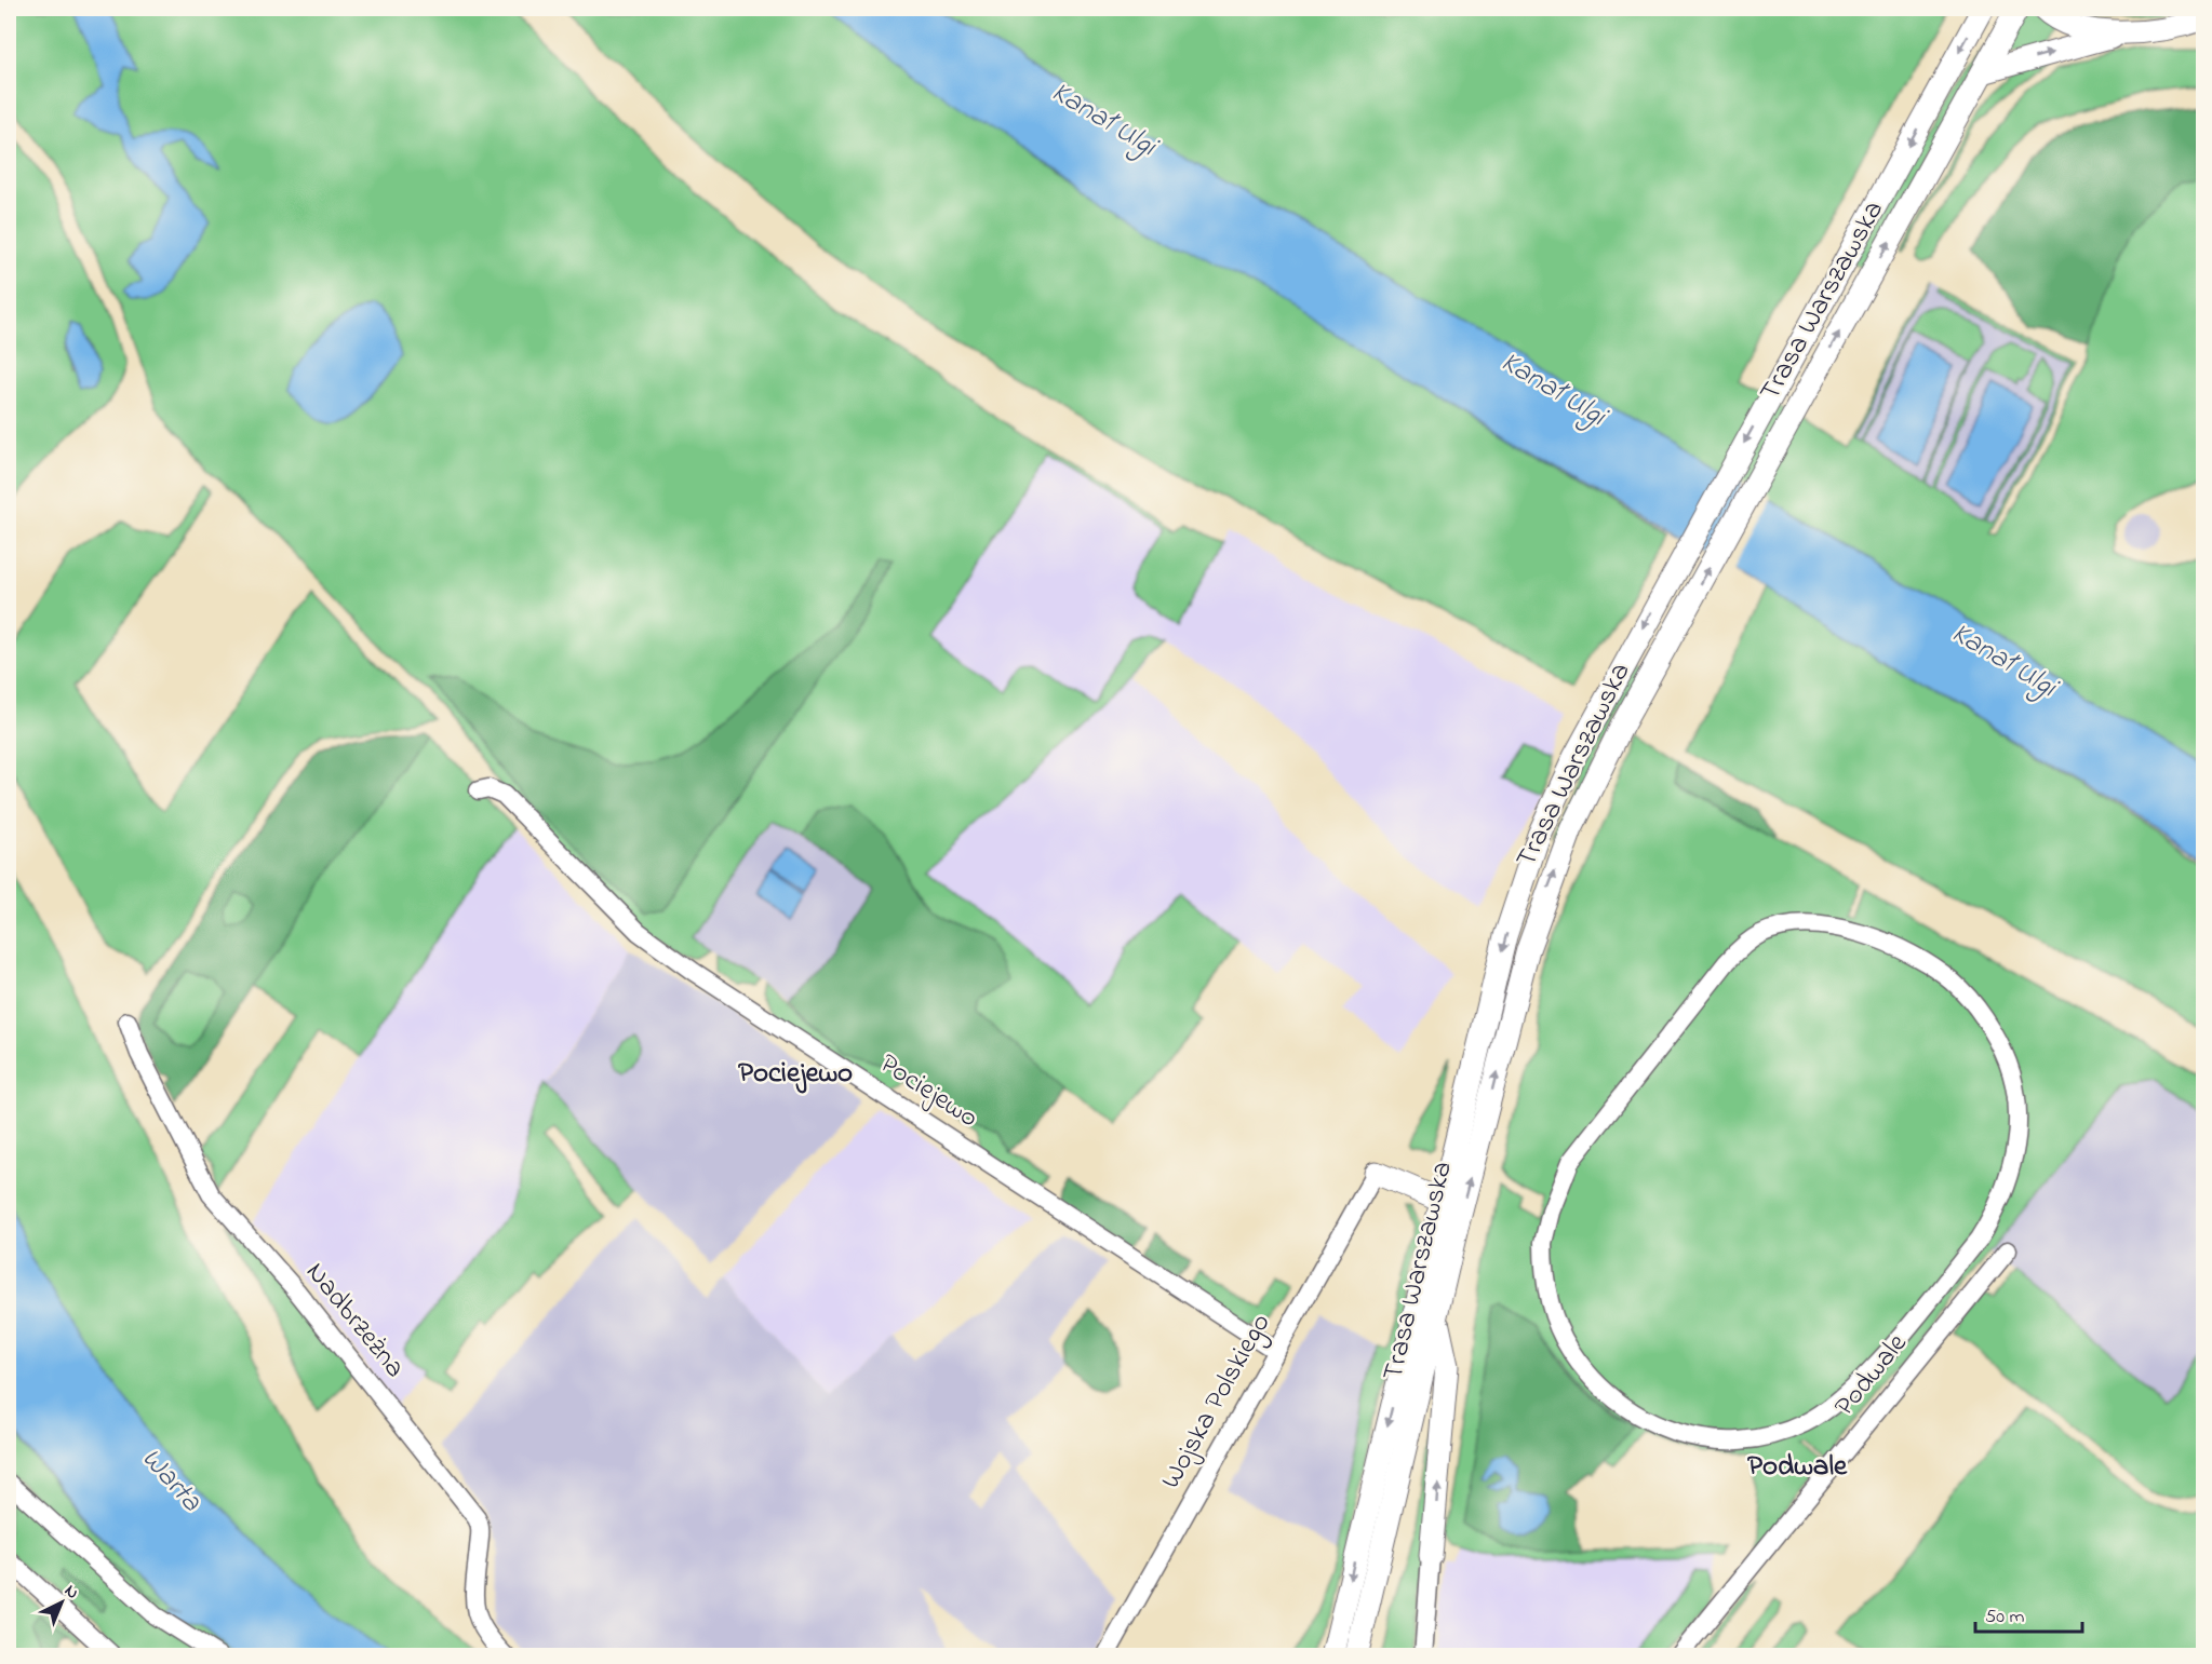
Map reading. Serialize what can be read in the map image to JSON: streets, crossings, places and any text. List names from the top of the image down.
{
  "streets": {
    "main road": ["Trasa Warszawska"],
    "street": [
      "Pociejewo",
      "Nadbrzeżna",
      "Podwale",
      "Wojska Polskiego"
    ]
  },
  "crossings": [
    ["Pociejewo", "Wojska Polskiego"]
  ],
  "districts": ["Pociejewo", "Podwale"],
  "water": ["Kanał Ulgi", "Warta"],
  "scale_bar": "50 m",
  "north": "top right"
}
